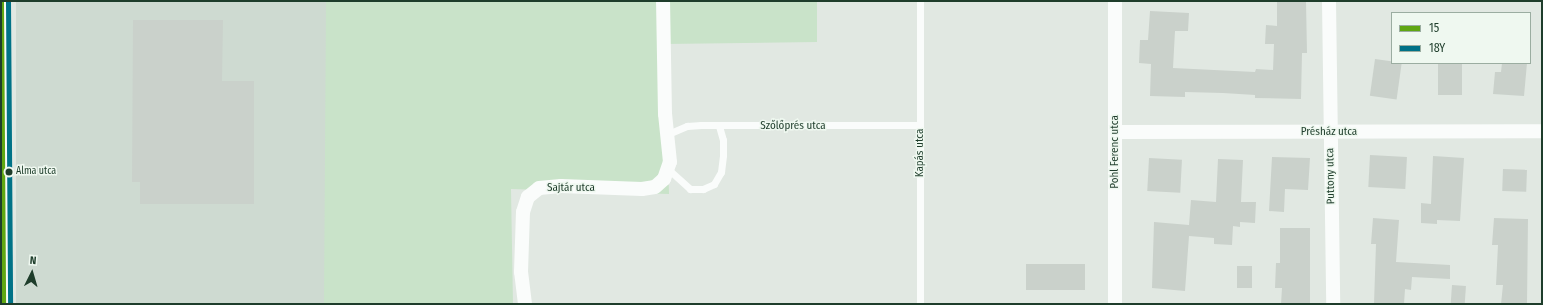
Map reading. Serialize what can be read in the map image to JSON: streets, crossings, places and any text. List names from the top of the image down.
{
  "streets": {
    "street": [
      "Présház utca",
      "Pohl Ferenc utca",
      "Puttony utca",
      "Sajtár utca"
    ],
    "lane": ["Szőlőprés utca", "Kapás utca"]
  },
  "crossings": [
    ["Szőlőprés utca", "Kapás utca"],
    ["Szőlőprés utca", "Sajtár utca"],
    ["Présház utca", "Pohl Ferenc utca"],
    ["Présház utca", "Puttony utca"]
  ],
  "places": ["Alma utca"],
  "lines": ["transit line 15", "transit line 18Y"],
  "legend": ["15", "18Y"],
  "north": "top"
}
